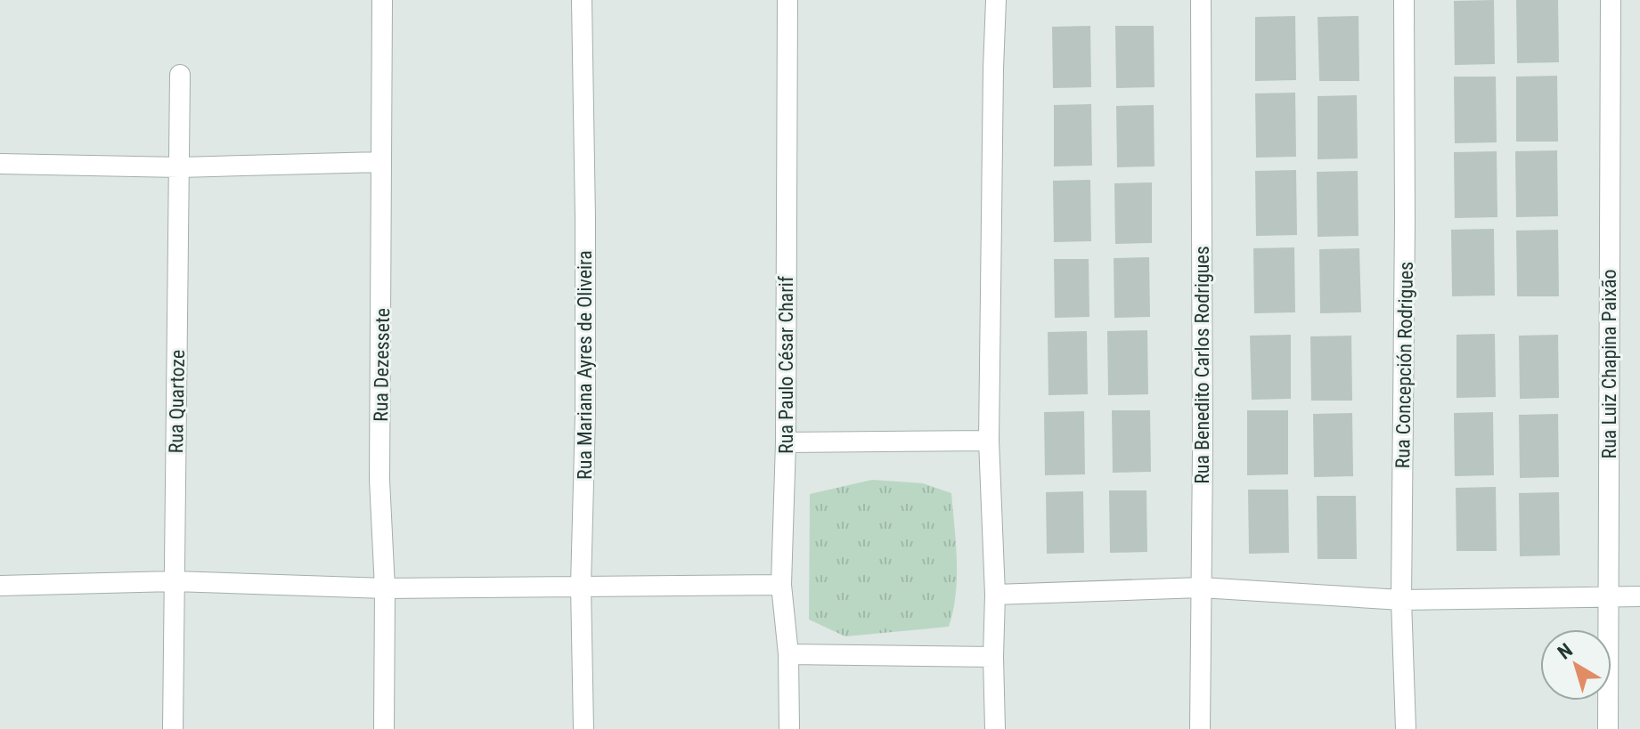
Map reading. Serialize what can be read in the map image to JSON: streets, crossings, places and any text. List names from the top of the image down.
{
  "streets": {
    "street": [
      "Rua Luiz Chapina Paixão",
      "Rua Dezessete",
      "Rua Mariana Ayres de Oliveira",
      "Rua Paulo César Charif",
      "Rua Benedito Carlos Rodrigues",
      "Rua Concepción Rodrigues",
      "Rua Quartoze"
    ]
  },
  "north": "top left"
}
